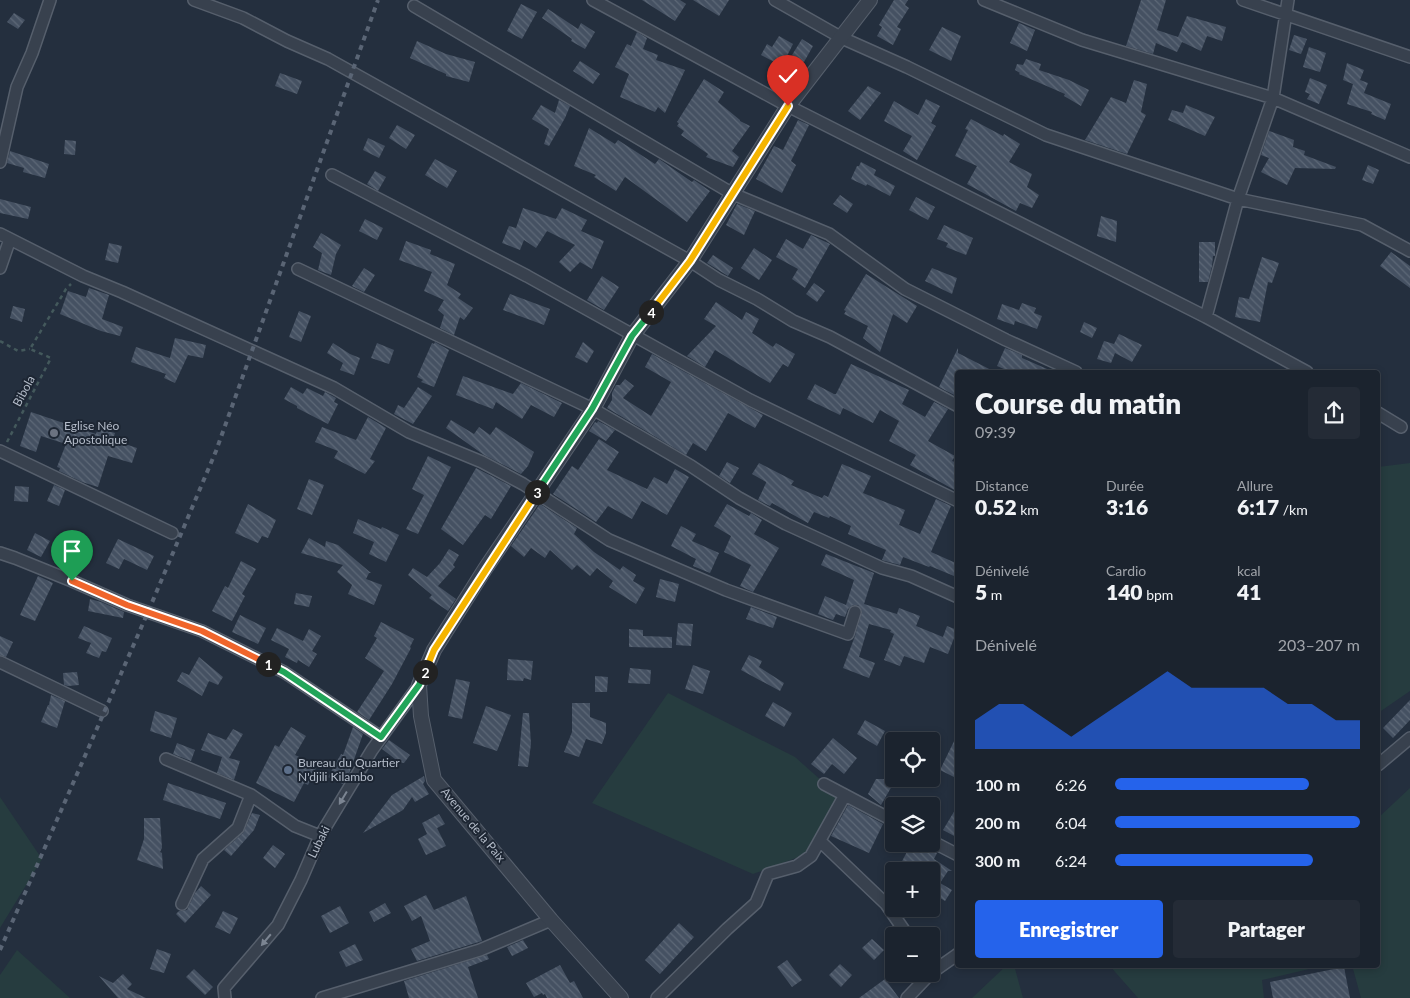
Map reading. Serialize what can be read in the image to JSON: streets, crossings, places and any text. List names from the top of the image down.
{
  "streets": {
    "street": ["Avenue de la Paix", "Lubaki"],
    "path": ["Bibola"]
  },
  "crossings": [
    ["Avenue de la Paix", "Lubaki"]
  ],
  "places": ["Eglise Néo Apostolique", "Bureau du Quartier N'djili Kilambo"],
  "page": {
    "pins": [
      "4",
      "3",
      "1",
      "2"
    ],
    "heading": ["Course du matin", "09:39"],
    "stats": [
      ["Distance", "0.52 km"],
      ["Durée", "3:16"],
      ["Allure", "6:17 /km"],
      ["Dénivelé", "5 m"],
      ["Cardio", "140 bpm"],
      ["kcal", "41"]
    ],
    "chart": ["Dénivelé", "203–207 m"],
    "map_buttons": ["+", "−"],
    "list": [
      {
        "name": "100 m",
        "note": "6:26"
      },
      {
        "name": "200 m",
        "note": "6:04"
      },
      {
        "name": "300 m",
        "note": "6:24"
      }
    ],
    "buttons": ["Enregistrer", "Partager"]
  }
}
